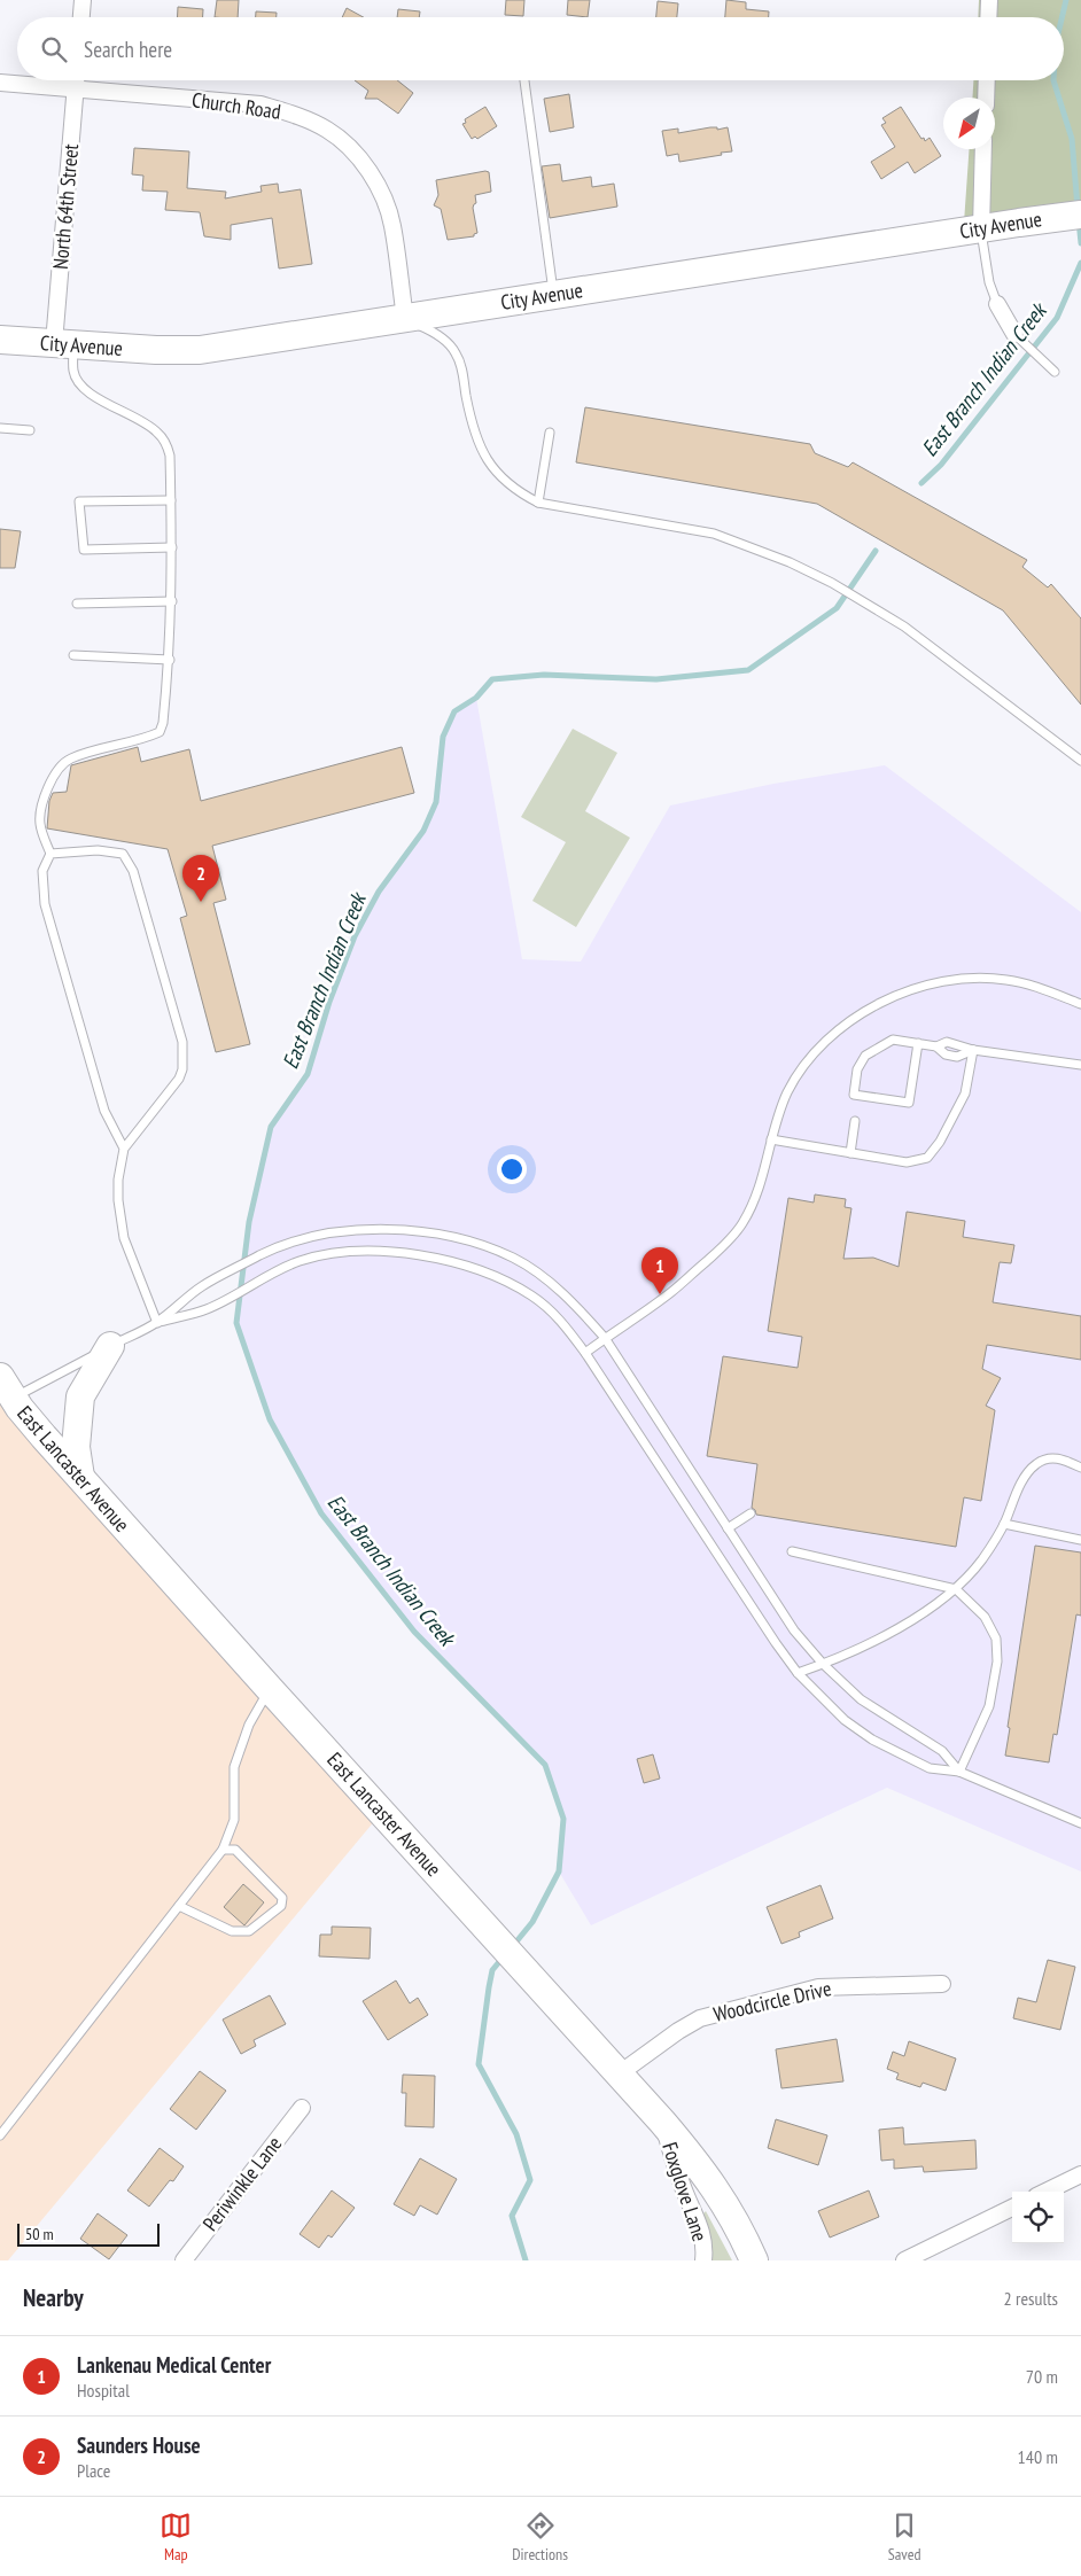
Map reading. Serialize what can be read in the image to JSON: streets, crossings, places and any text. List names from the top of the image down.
{
  "streets": {
    "highway": ["City Avenue", "East Lancaster Avenue"],
    "street": [
      "Church Road",
      "North 64th Street",
      "Woodcircle Drive",
      "Periwinkle Lane",
      "Foxglove Lane"
    ]
  },
  "crossings": [
    ["Church Road", "North 64th Street"],
    ["Church Road", "City Avenue"],
    ["North 64th Street", "City Avenue"],
    ["East Lancaster Avenue", "Woodcircle Drive"],
    ["East Lancaster Avenue", "Foxglove Lane"]
  ],
  "water": ["East Branch Indian Creek"],
  "scale_bar": "50 m",
  "north": "bottom left",
  "page": {
    "search": "Search here",
    "pins": ["2", "1"],
    "scale": "50 m",
    "heading": ["Nearby", "2 results"],
    "list": [
      {
        "mark": "1",
        "name": "Lankenau Medical Center",
        "note": "Hospital",
        "value": "70 m"
      },
      {
        "mark": "2",
        "name": "Saunders House",
        "note": "Place",
        "value": "140 m"
      }
    ],
    "nav": ["Map", "Directions", "Saved"]
  }
}
